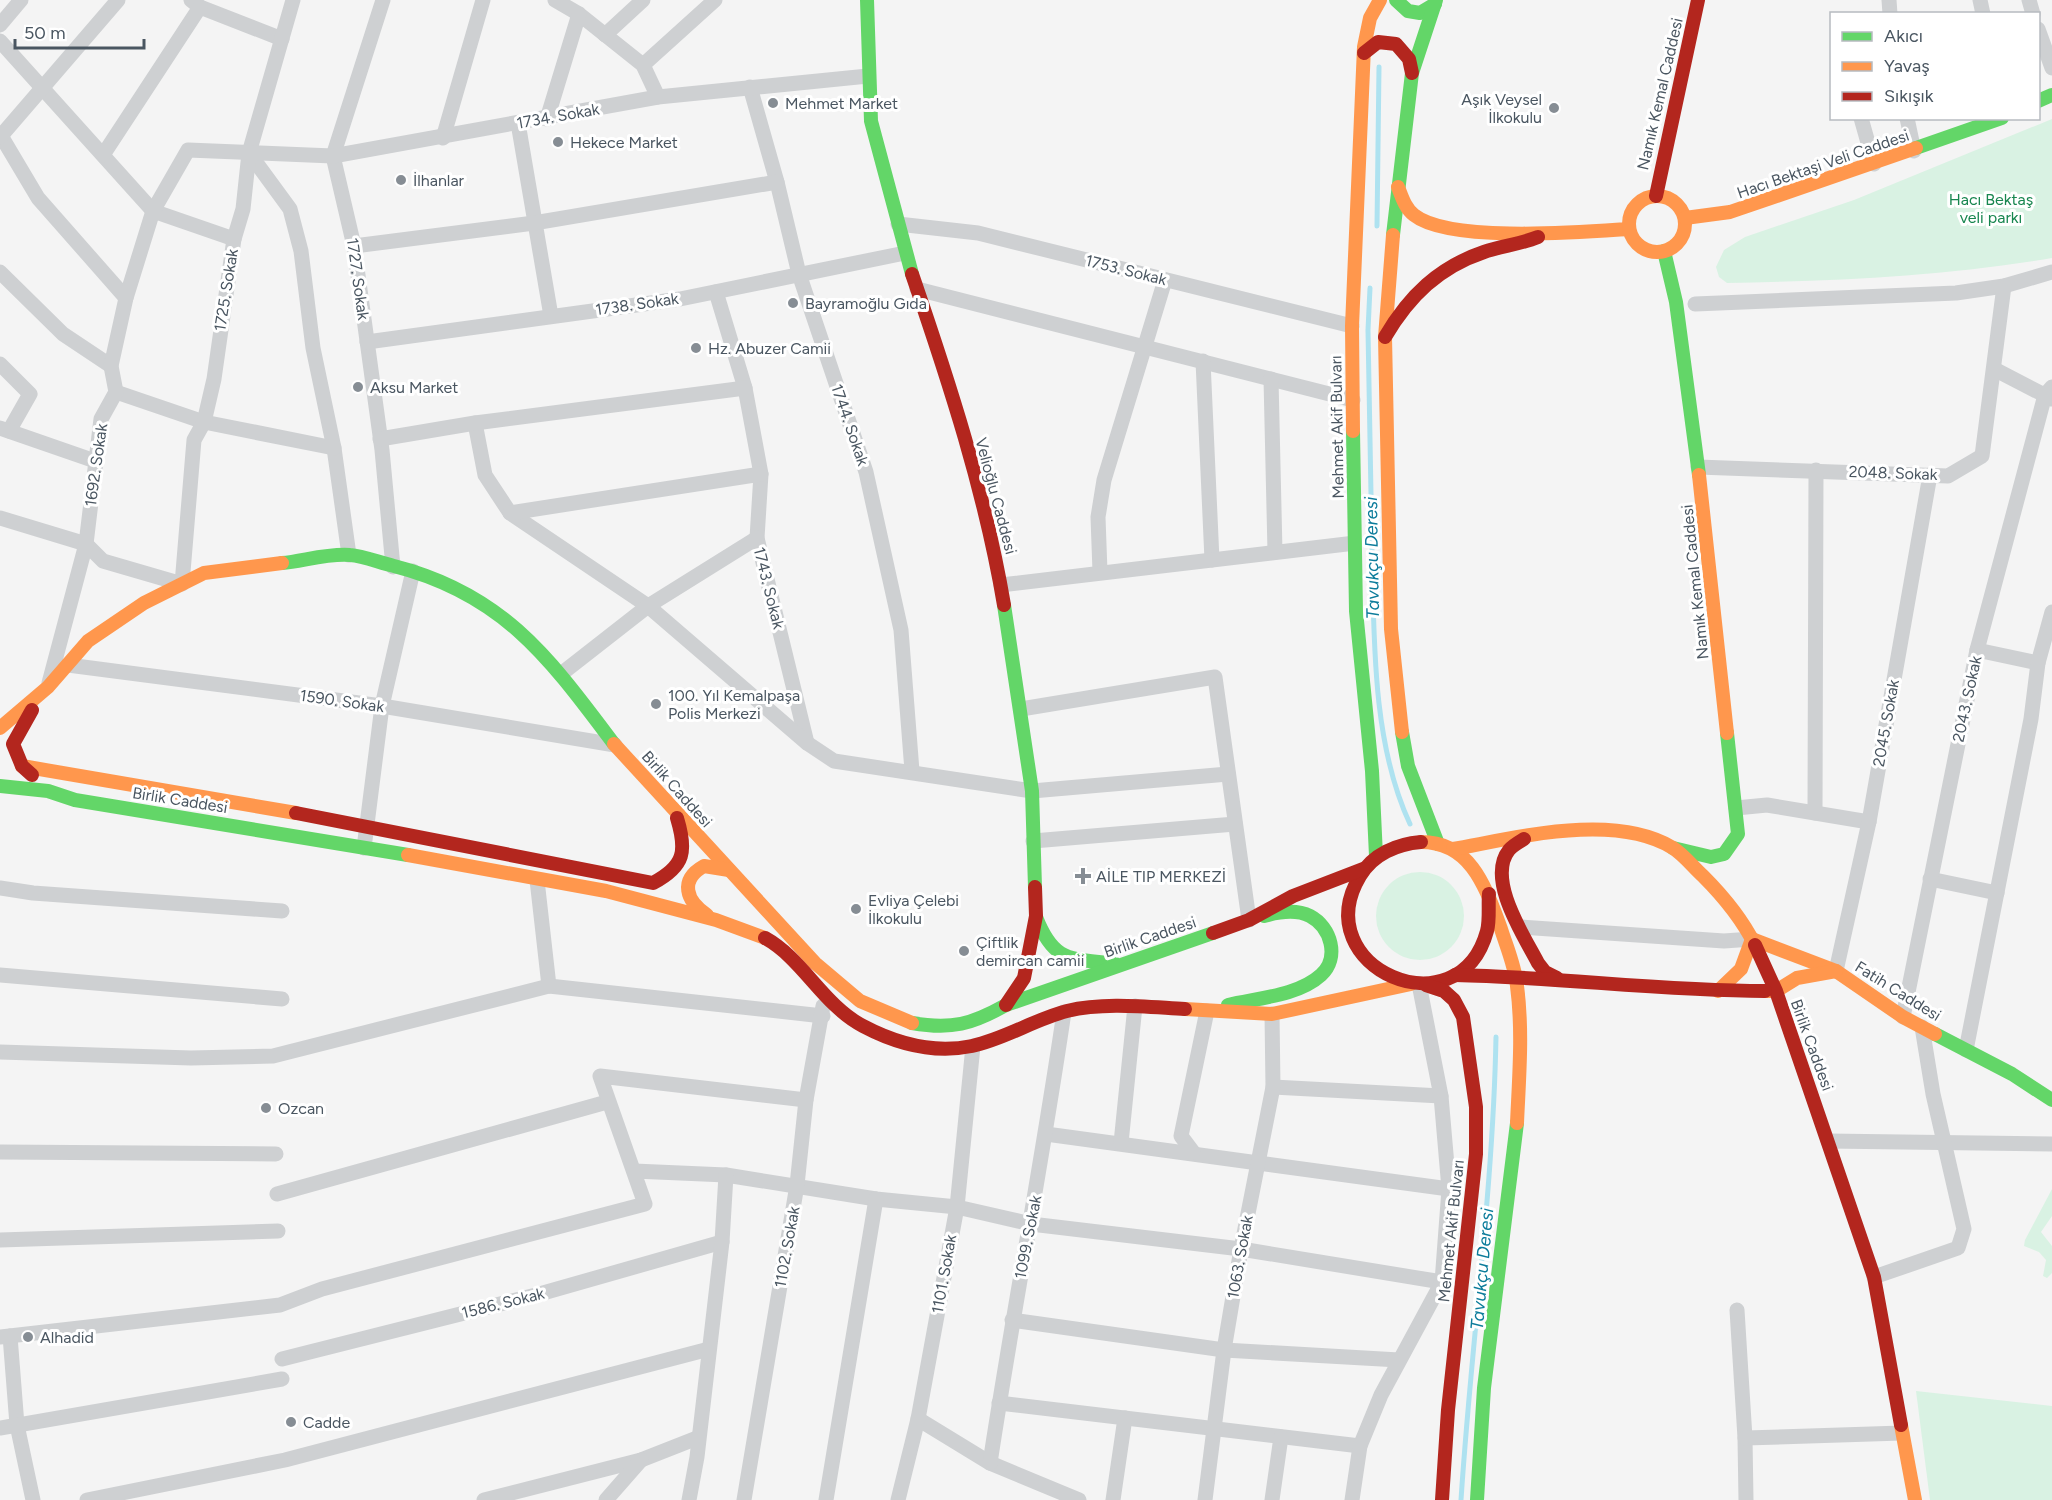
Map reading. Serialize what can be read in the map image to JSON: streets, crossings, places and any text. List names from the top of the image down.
{
  "streets": {
    "main road": [
      "Namık Kemal Caddesi",
      "Hacı Bektaşi Veli Caddesi",
      "Mehmet Akif Bulvarı",
      "Velioğlu Caddesi",
      "Birlik Caddesi",
      "Fatih Caddesi"
    ],
    "street": [
      "1734. Sokak",
      "1753. Sokak",
      "1727. Sokak",
      "1725. Sokak",
      "1738. Sokak",
      "1744. Sokak",
      "1692. Sokak",
      "2048. Sokak",
      "1743. Sokak",
      "2043. Sokak",
      "1590. Sokak",
      "2045. Sokak",
      "1099. Sokak",
      "1102. Sokak",
      "1063. Sokak",
      "1101. Sokak",
      "1586. Sokak"
    ]
  },
  "crossings": [
    ["Namık Kemal Caddesi", "Hacı Bektaşi Veli Caddesi"],
    ["Namık Kemal Caddesi", "2048. Sokak"],
    ["Namık Kemal Caddesi", "Birlik Caddesi"],
    ["1734. Sokak", "1727. Sokak"],
    ["1734. Sokak", "1725. Sokak"],
    ["1734. Sokak", "1744. Sokak"],
    ["1734. Sokak", "Velioğlu Caddesi"],
    ["1753. Sokak", "Mehmet Akif Bulvarı"],
    ["1753. Sokak", "Velioğlu Caddesi"],
    ["1727. Sokak", "1738. Sokak"],
    ["1727. Sokak", "Birlik Caddesi"],
    ["1725. Sokak", "Birlik Caddesi"],
    ["1738. Sokak", "1744. Sokak"],
    ["1738. Sokak", "Velioğlu Caddesi"],
    ["1738. Sokak", "1743. Sokak"],
    ["Mehmet Akif Bulvarı", "Birlik Caddesi"],
    ["1692. Sokak", "Birlik Caddesi"],
    ["2048. Sokak", "2045. Sokak"],
    ["Velioğlu Caddesi", "Birlik Caddesi"],
    ["2043. Sokak", "Fatih Caddesi"],
    ["1590. Sokak", "Birlik Caddesi"],
    ["2045. Sokak", "Fatih Caddesi"],
    ["Birlik Caddesi", "Fatih Caddesi"],
    ["Birlik Caddesi", "1099. Sokak"],
    ["Birlik Caddesi", "1102. Sokak"],
    ["Birlik Caddesi", "1063. Sokak"],
    ["Birlik Caddesi", "1101. Sokak"]
  ],
  "water": ["Tavukçu Deresi"],
  "parks": ["Hacı Bektaş veli parkı"],
  "places": {
    "other": [
      "Mehmet Market",
      "Aşık Veysel İlkokulu",
      "Hekece Market",
      "İlhanlar",
      "Bayramoğlu Gıda",
      "Hz. Abuzer Camii",
      "Aksu Market",
      "100. Yıl Kemalpaşa Polis Merkezi",
      "Evliya Çelebi İlkokulu",
      "Çiftlik demircan camii",
      "Ozcan",
      "Alhadid",
      "Cadde"
    ],
    "health": ["AİLE TIP MERKEZİ"]
  },
  "legend": ["Akıcı", "Yavaş", "Sıkışık"],
  "scale_bar": "50 m"
}
